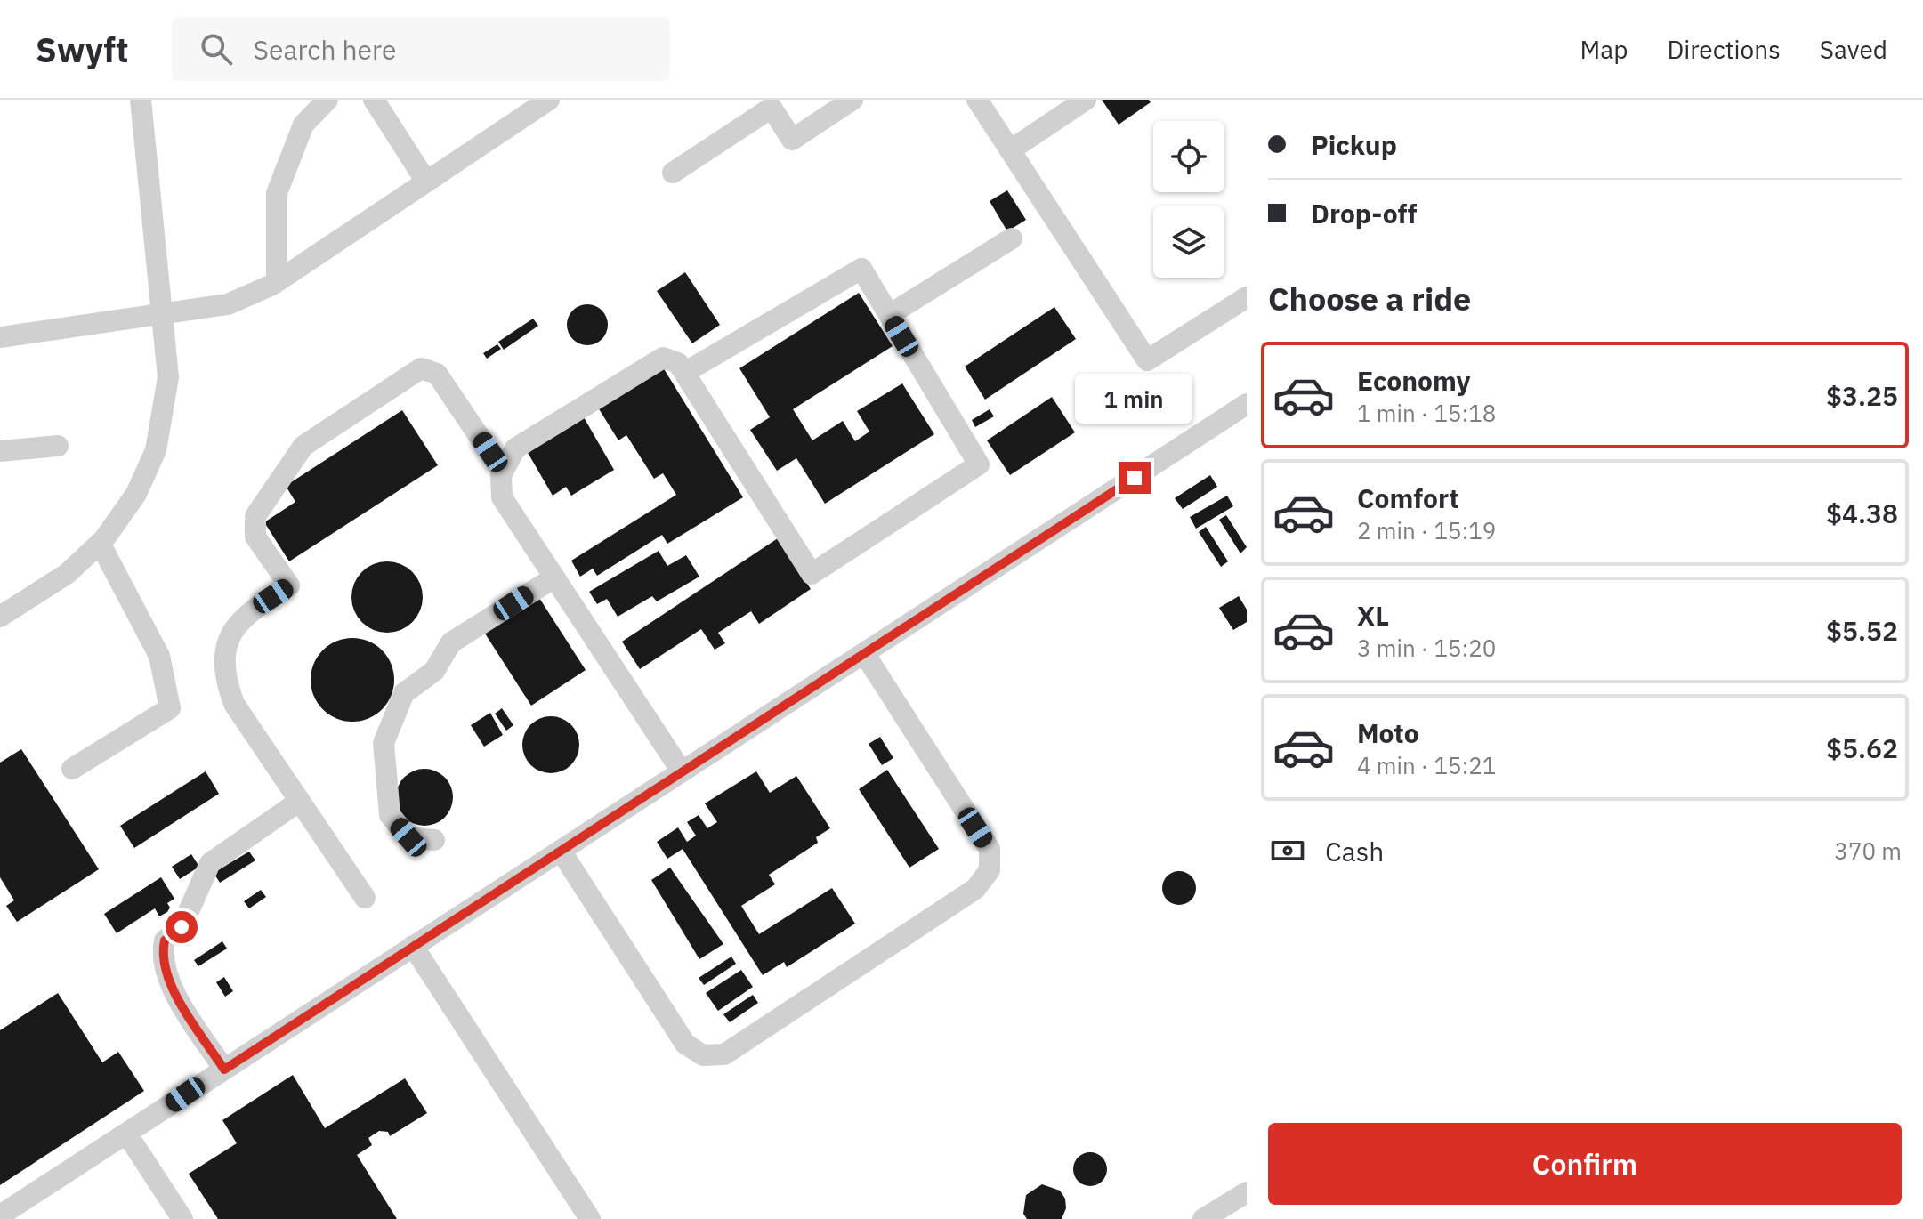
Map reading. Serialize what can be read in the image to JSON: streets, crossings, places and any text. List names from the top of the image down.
{
  "page": {
    "header": "Swyft",
    "search": "Search here",
    "nav": ["Map", "Directions", "Saved"],
    "banner": ["Pickup", "Drop-off"],
    "heading": "Choose a ride",
    "list": [
      {
        "name": "Economy",
        "note": "1 min · 15:18",
        "value": "$3.25"
      },
      {
        "name": "Comfort",
        "note": "2 min · 15:19",
        "value": "$4.38"
      },
      {
        "name": "XL",
        "note": "3 min · 15:20",
        "value": "$5.52"
      },
      {
        "name": "Moto",
        "note": "4 min · 15:21",
        "value": "$5.62"
      }
    ],
    "bubble": "1 min",
    "pay": ["Cash", "370 m"],
    "buttons": "Confirm"
  }
}
